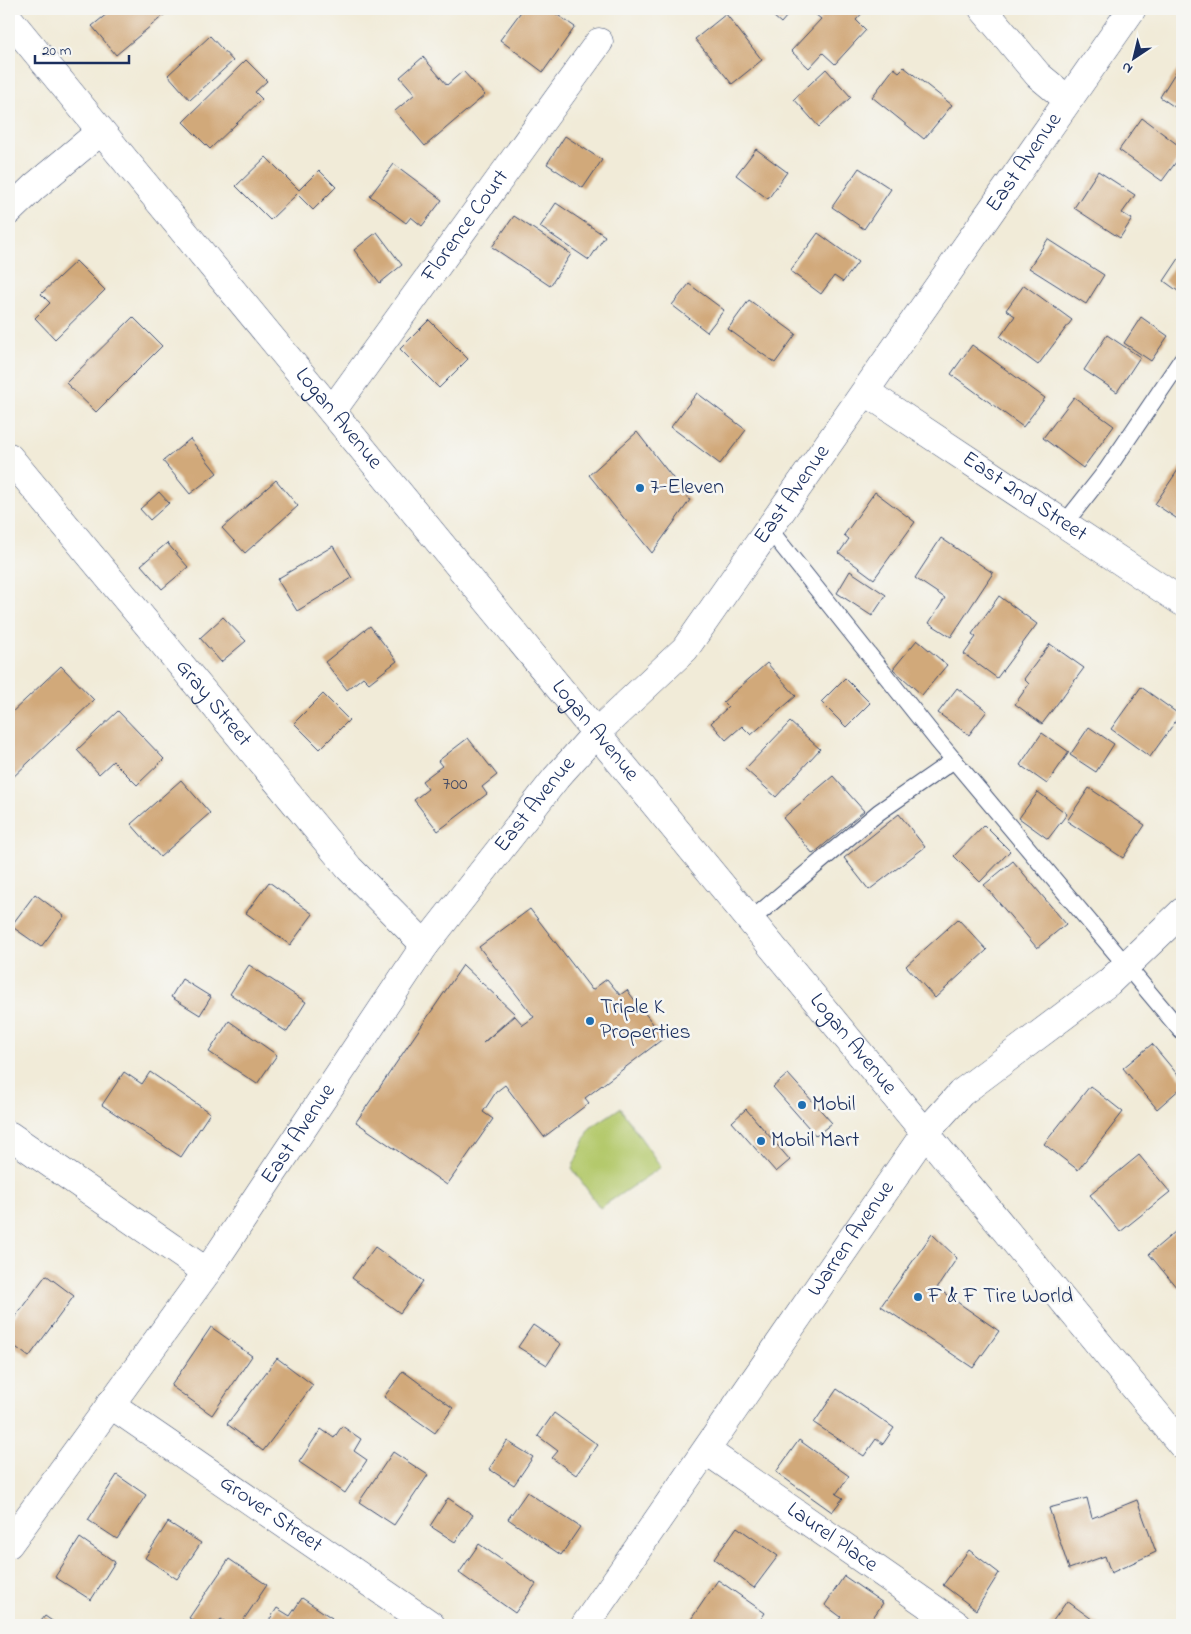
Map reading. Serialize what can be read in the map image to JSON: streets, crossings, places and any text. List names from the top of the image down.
{
  "streets": {
    "street": [
      "East Avenue",
      "Florence Court",
      "Logan Avenue",
      "East 2nd Street",
      "Gray Street",
      "Warren Avenue",
      "Grover Street",
      "Laurel Place"
    ]
  },
  "crossings": [
    ["East Avenue", "Logan Avenue"],
    ["East Avenue", "East 2nd Street"],
    ["East Avenue", "Gray Street"],
    ["East Avenue", "Grover Street"],
    ["Florence Court", "Logan Avenue"],
    ["Logan Avenue", "Warren Avenue"],
    ["Warren Avenue", "Laurel Place"]
  ],
  "places": [
    "7-Eleven",
    "Triple K Properties",
    "Mobil",
    "Mobil Mart",
    "F & F Tire World"
  ],
  "house_numbers": ["700"],
  "scale_bar": "20 m",
  "north": "bottom left"
}
